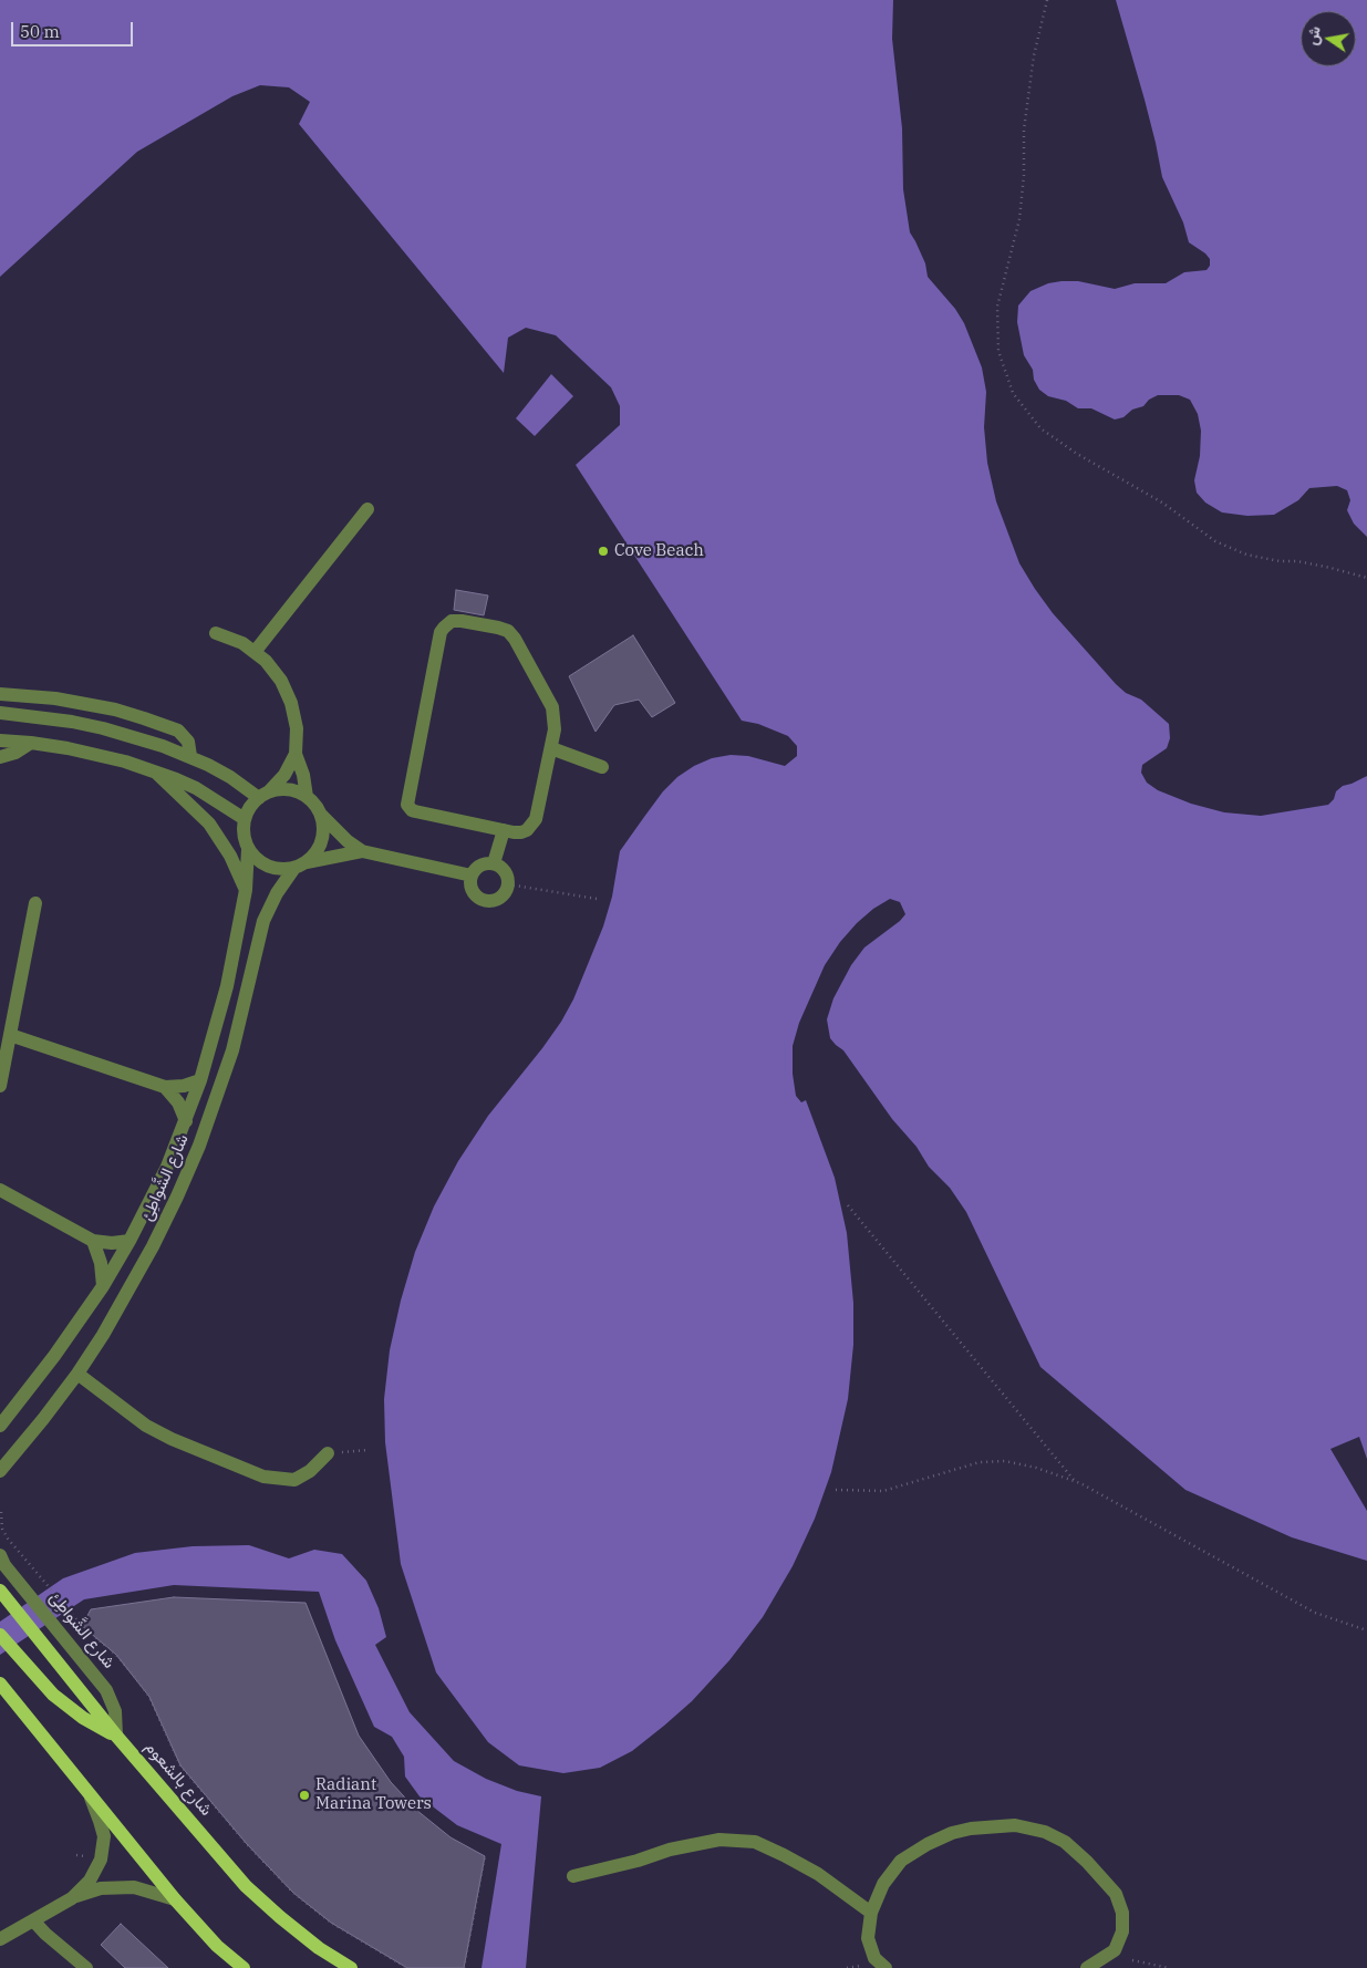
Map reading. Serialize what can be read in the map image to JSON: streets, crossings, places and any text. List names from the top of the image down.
{
  "streets": {
    "main road": ["شارع بالشعوم"],
    "street": ["شارع الشَّواطِئ"]
  },
  "crossings": [
    ["شارع الشَّواطِئ", "شارع بالشعوم"]
  ],
  "places": ["Cove Beach", "Radiant Marina Towers"],
  "scale_bar": "50 m",
  "north": "left"
}
